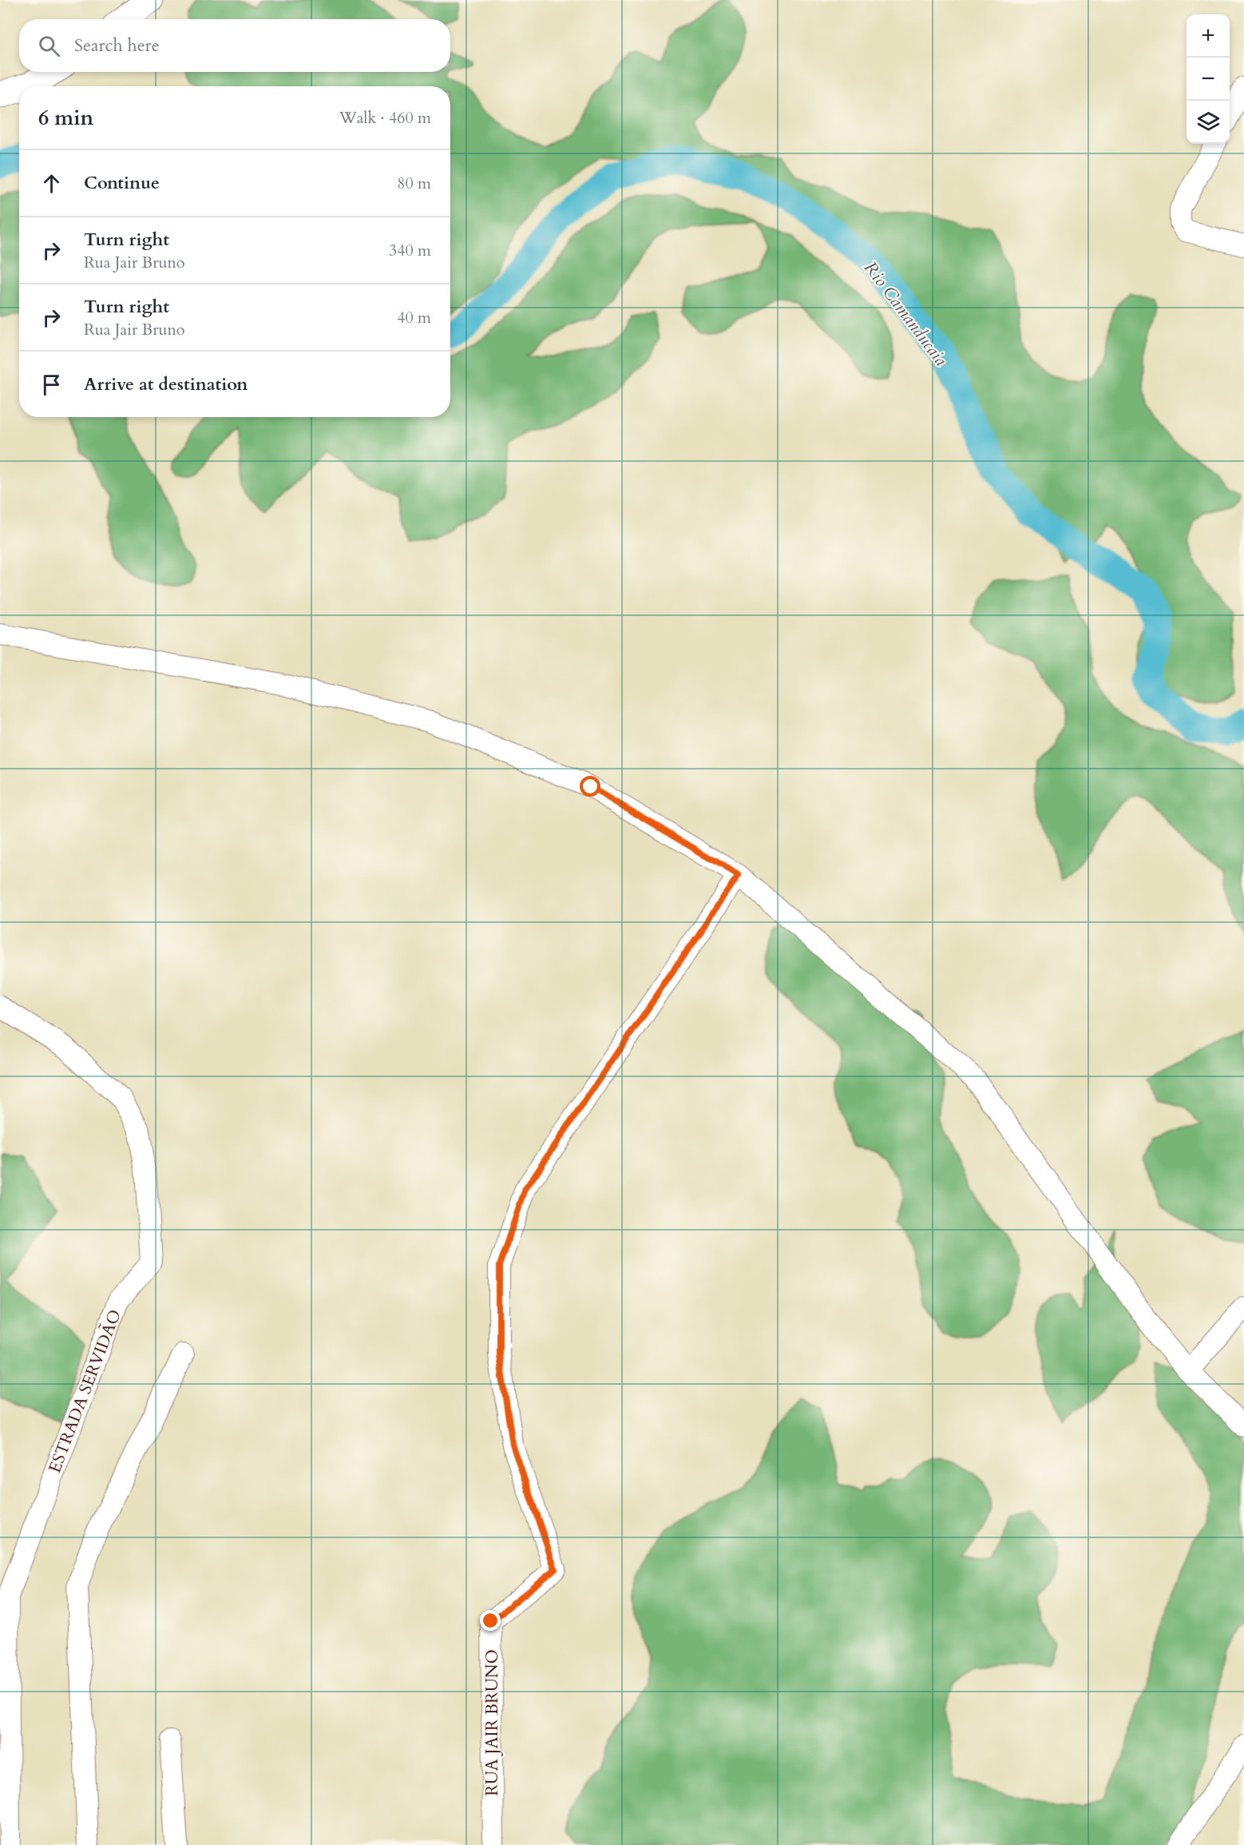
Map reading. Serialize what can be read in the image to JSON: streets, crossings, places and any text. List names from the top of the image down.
{
  "streets": {
    "street": ["ESTRADA SERVIDÃO", "RUA JAIR BRUNO"]
  },
  "water": ["Rio Camanducaia"],
  "page": {
    "map_buttons": ["+", "−"],
    "search": "Search here",
    "heading": ["6 min", "Walk · 460 m"],
    "list": [
      ["Continue", "80 m"],
      ["Turn right", "Rua Jair Bruno", "340 m"],
      ["Turn right", "Rua Jair Bruno", "40 m"],
      "Arrive at destination"
    ]
  }
}
